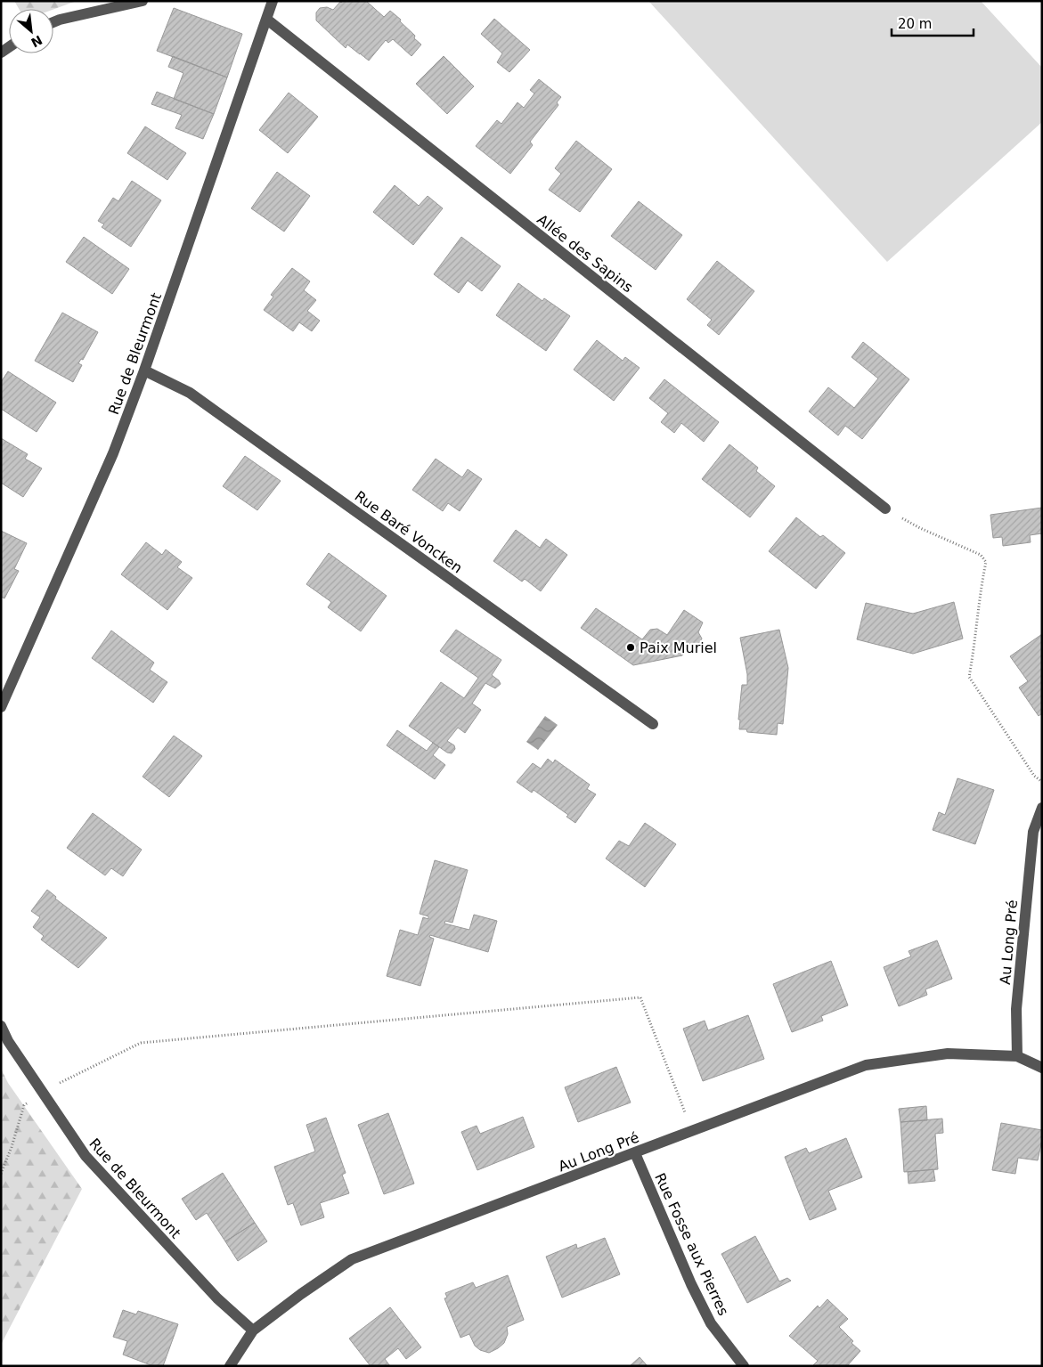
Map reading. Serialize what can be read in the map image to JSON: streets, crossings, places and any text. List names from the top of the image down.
{
  "streets": {
    "street": [
      "Allée des Sapins",
      "Rue de Bleurmont",
      "Rue Baré Voncken",
      "Au Long Pré",
      "Rue Fosse aux Pierres"
    ]
  },
  "crossings": [
    ["Allée des Sapins", "Rue de Bleurmont"],
    ["Rue de Bleurmont", "Rue Baré Voncken"],
    ["Rue de Bleurmont", "Au Long Pré"],
    ["Au Long Pré", "Rue Fosse aux Pierres"]
  ],
  "places": ["Paix Muriel"],
  "scale_bar": "20 m",
  "north": "bottom right"
}
